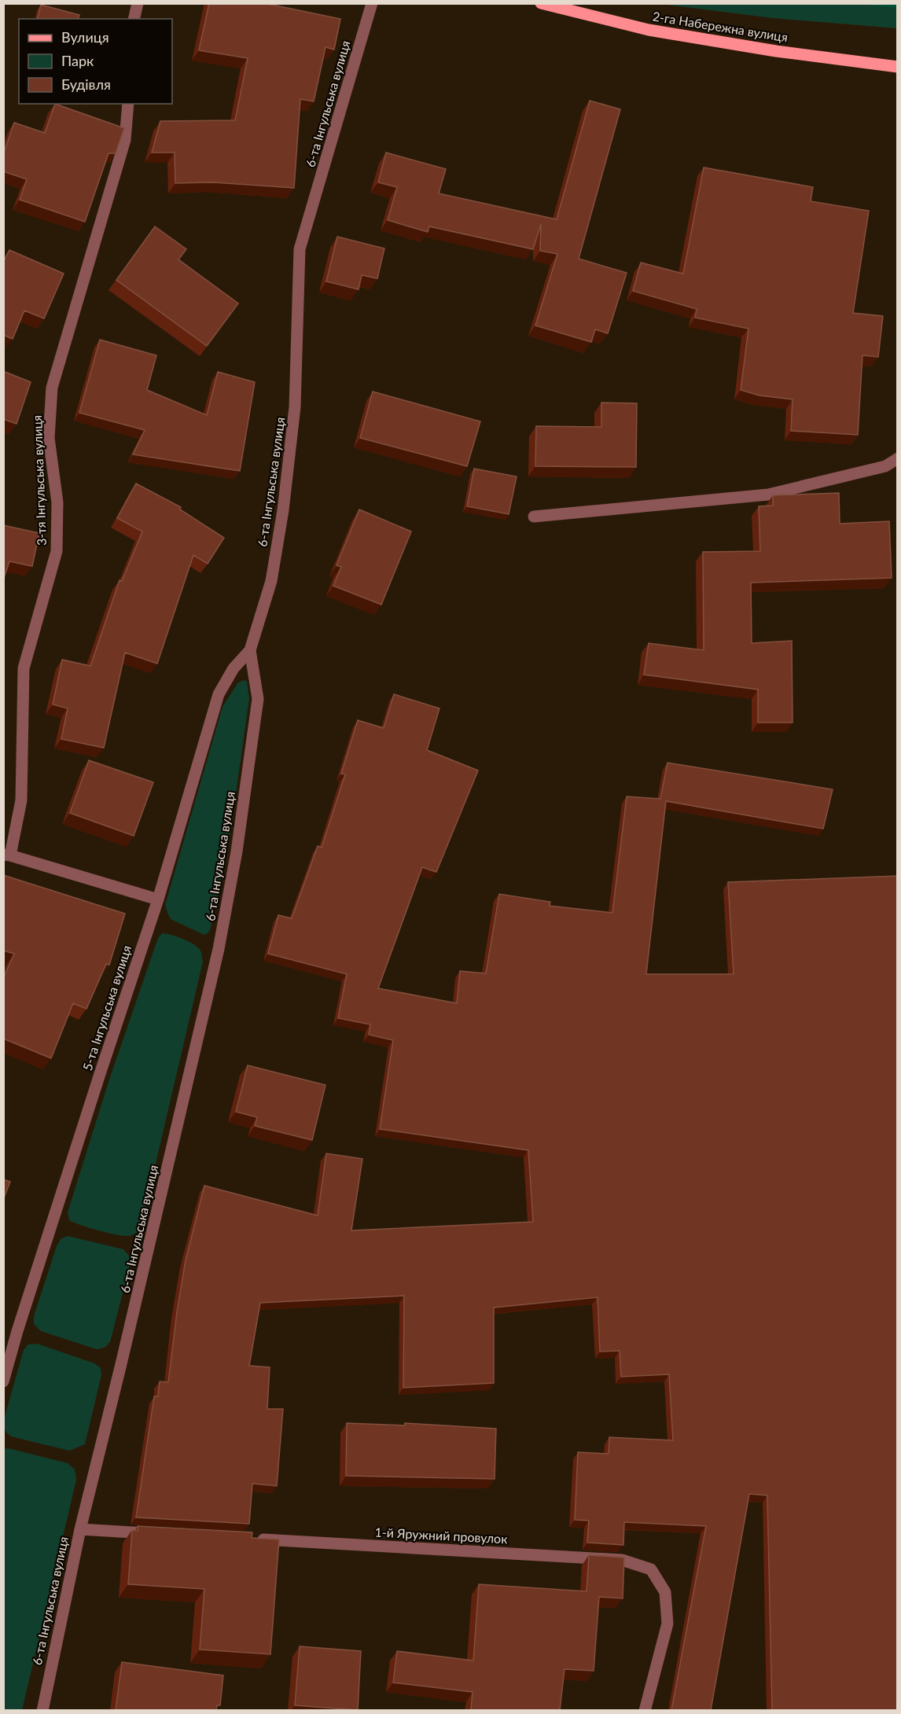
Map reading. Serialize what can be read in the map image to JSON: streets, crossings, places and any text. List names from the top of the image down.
{
  "streets": {
    "main road": ["2-га Набережна вулиця"],
    "street": [
      "6-та Інгульська вулиця",
      "3-тя Інгульська вулиця",
      "5-та Інгульська вулиця",
      "1-й Яружний провулок"
    ]
  },
  "crossings": [
    ["6-та Інгульська вулиця", "5-та Інгульська вулиця"]
  ],
  "legend": ["Вулиця", "Парк", "Будівля"]
}
